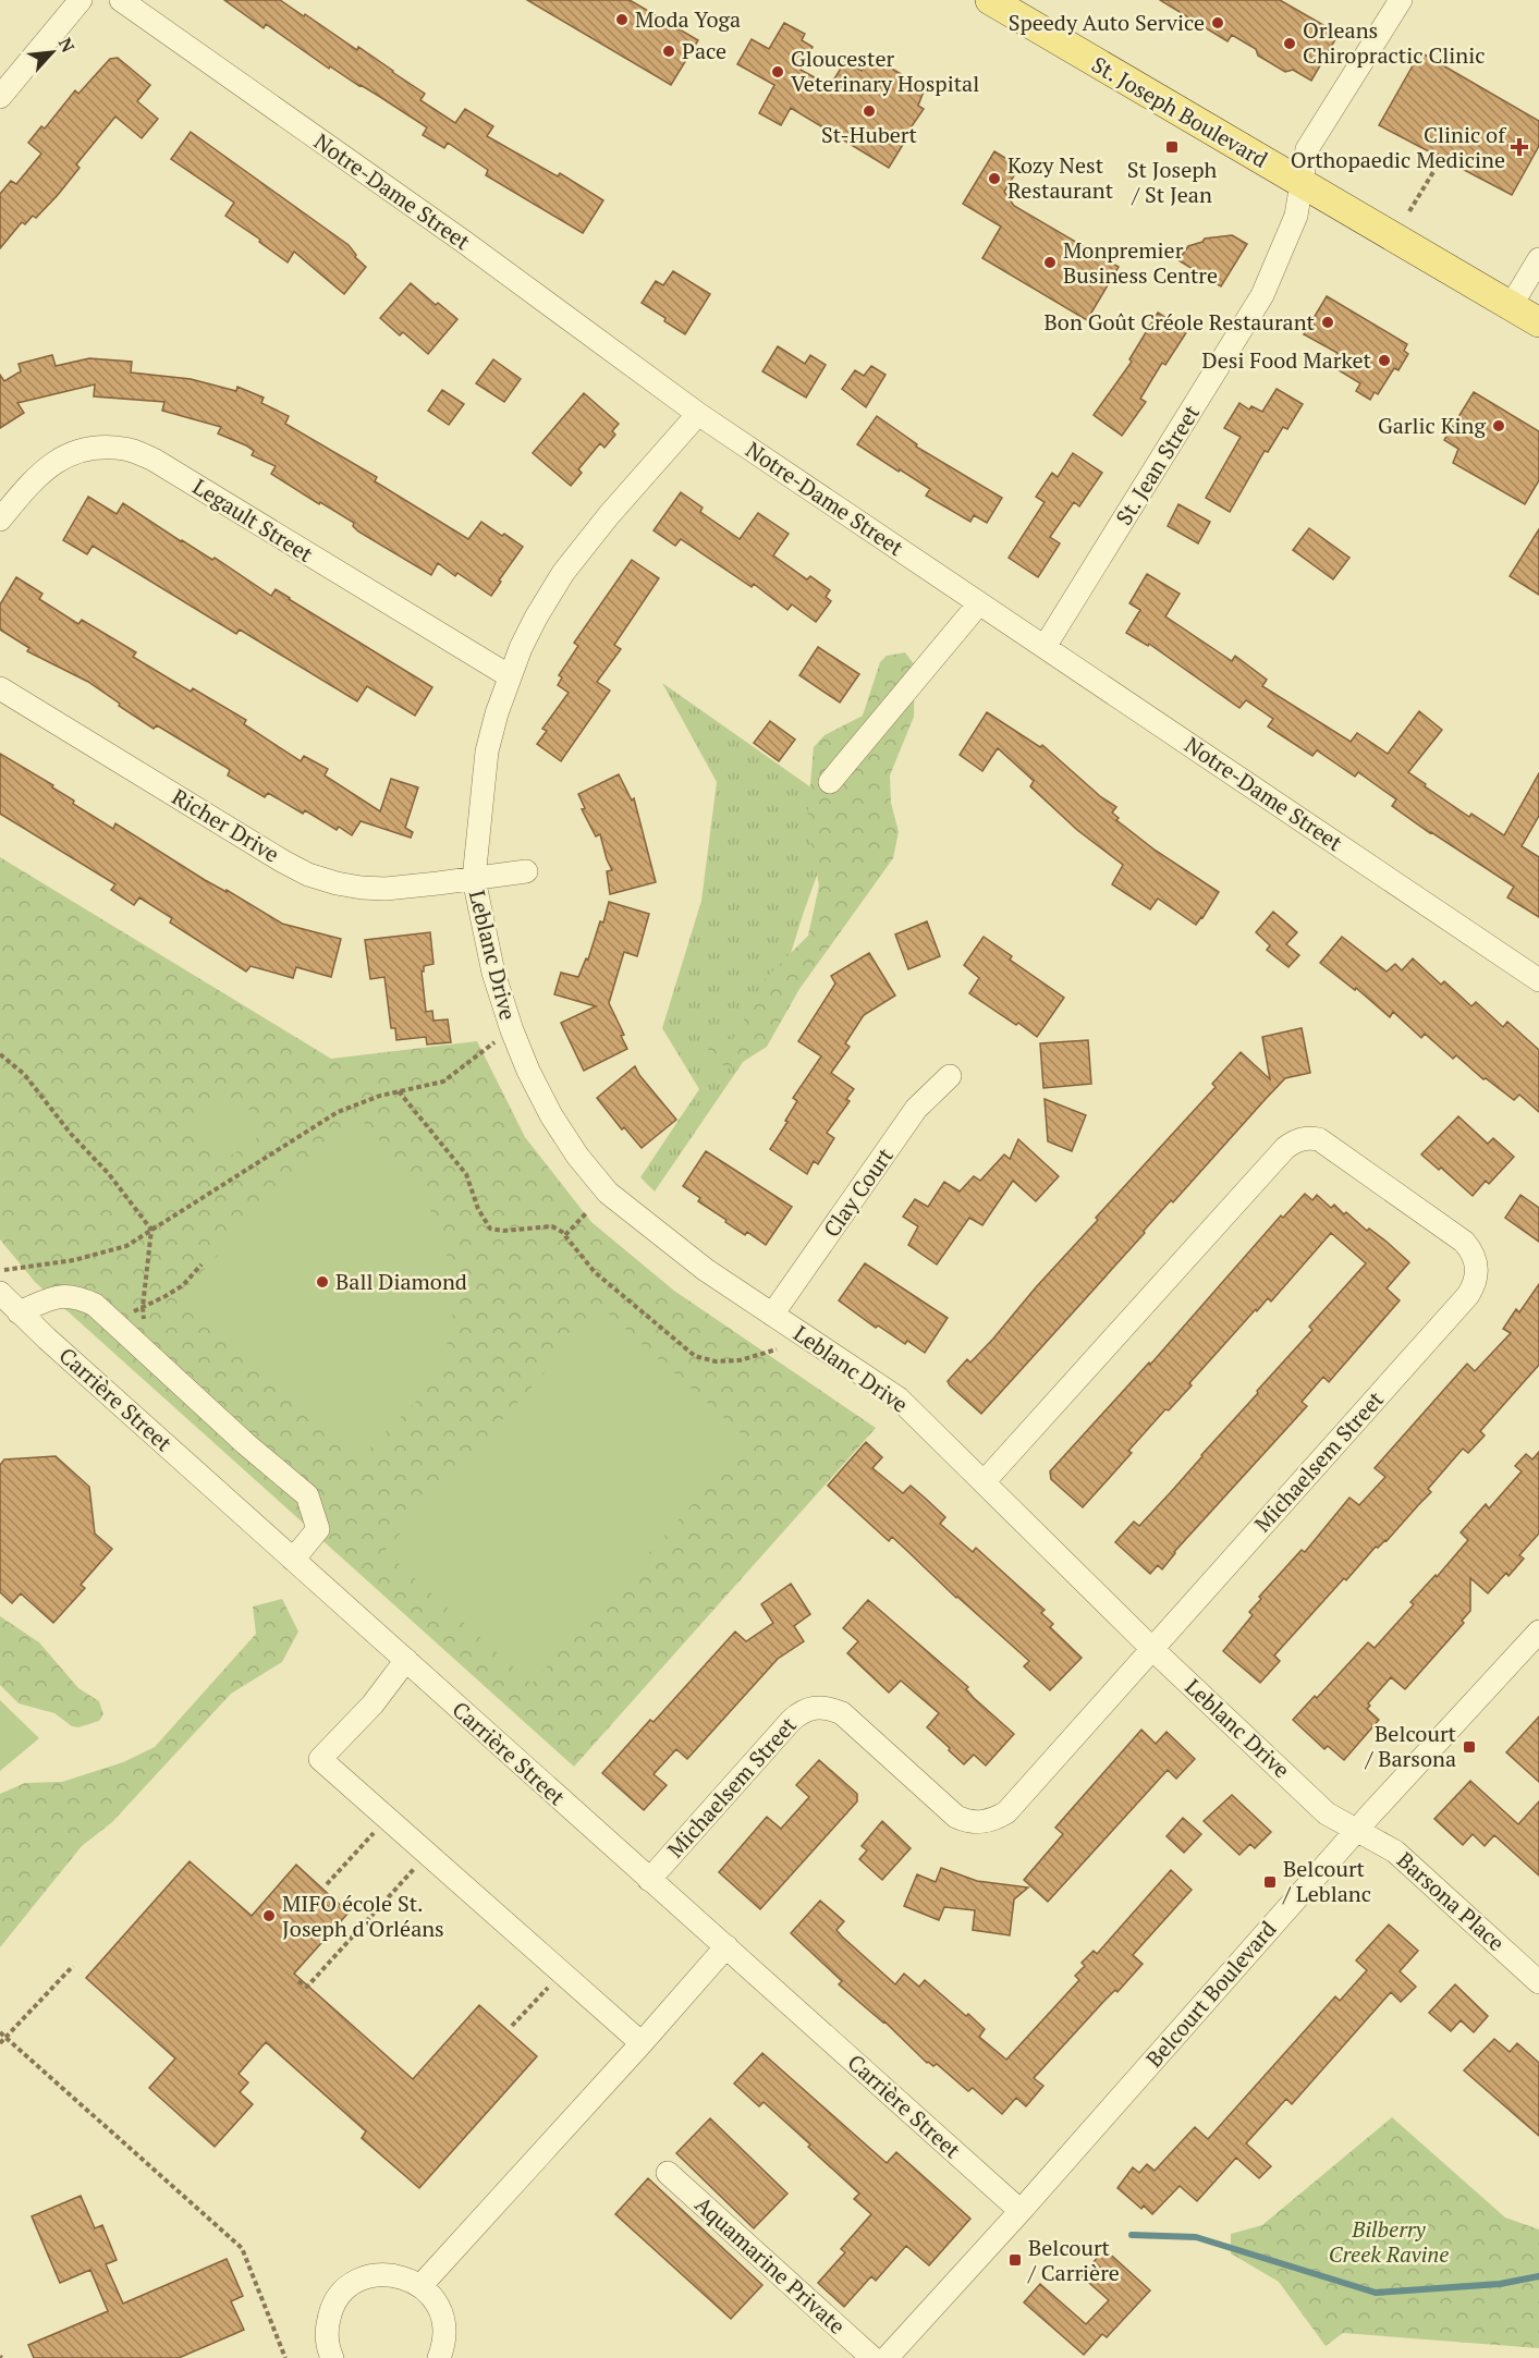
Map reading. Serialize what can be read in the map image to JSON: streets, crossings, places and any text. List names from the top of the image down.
{
  "streets": {
    "main road": ["St. Joseph Boulevard"],
    "street": [
      "Notre-Dame Street",
      "St. Jean Street",
      "Legault Street",
      "Richer Drive",
      "Leblanc Drive",
      "Clay Court",
      "Carrière Street",
      "Michaelsem Street",
      "Barsona Place",
      "Belcourt Boulevard",
      "Aquamarine Private"
    ]
  },
  "crossings": [
    ["St. Joseph Boulevard", "St. Jean Street"],
    ["Notre-Dame Street", "St. Jean Street"],
    ["Notre-Dame Street", "Leblanc Drive"],
    ["Legault Street", "Leblanc Drive"],
    ["Richer Drive", "Leblanc Drive"],
    ["Leblanc Drive", "Clay Court"],
    ["Leblanc Drive", "Michaelsem Street"],
    ["Leblanc Drive", "Barsona Place"],
    ["Leblanc Drive", "Belcourt Boulevard"],
    ["Carrière Street", "Michaelsem Street"],
    ["Carrière Street", "Belcourt Boulevard"],
    ["Barsona Place", "Belcourt Boulevard"]
  ],
  "parks": ["Bilberry Creek Ravine"],
  "places": {
    "other": [
      "Moda Yoga",
      "Speedy Auto Service",
      "Orleans Chiropractic Clinic",
      "Pace",
      "Gloucester Veterinary Hospital",
      "St-Hubert",
      "Kozy Nest Restaurant",
      "Monpremier Business Centre",
      "Bon Goût Créole Restaurant",
      "Desi Food Market",
      "Garlic King",
      "Ball Diamond",
      "MIFO école St. Joseph d'Orléans"
    ],
    "transit": [
      "St Joseph / St Jean",
      "Belcourt / Barsona",
      "Belcourt / Leblanc",
      "Belcourt / Carrière"
    ],
    "health": ["Clinic of Orthopaedic Medicine"]
  },
  "north": "top right"
}
